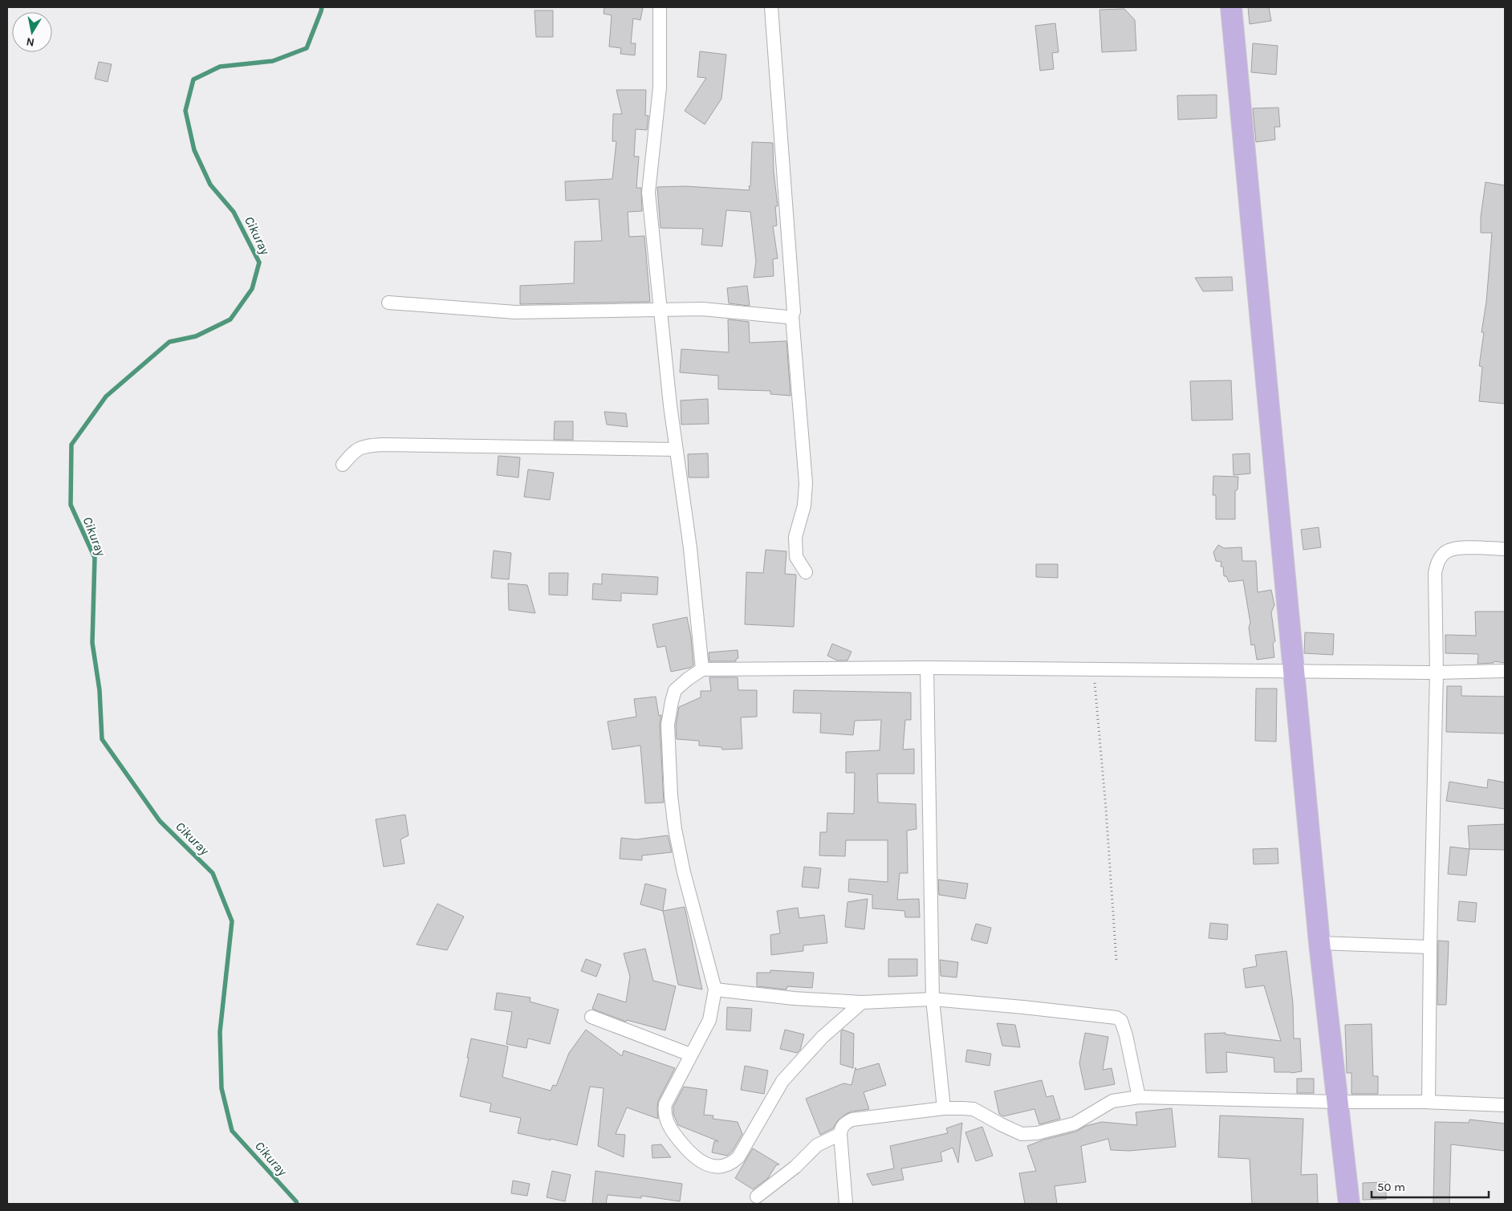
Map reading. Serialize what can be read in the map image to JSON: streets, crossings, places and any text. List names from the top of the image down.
{
  "water": ["Cikuray"],
  "scale_bar": "50 m",
  "north": "bottom"
}
